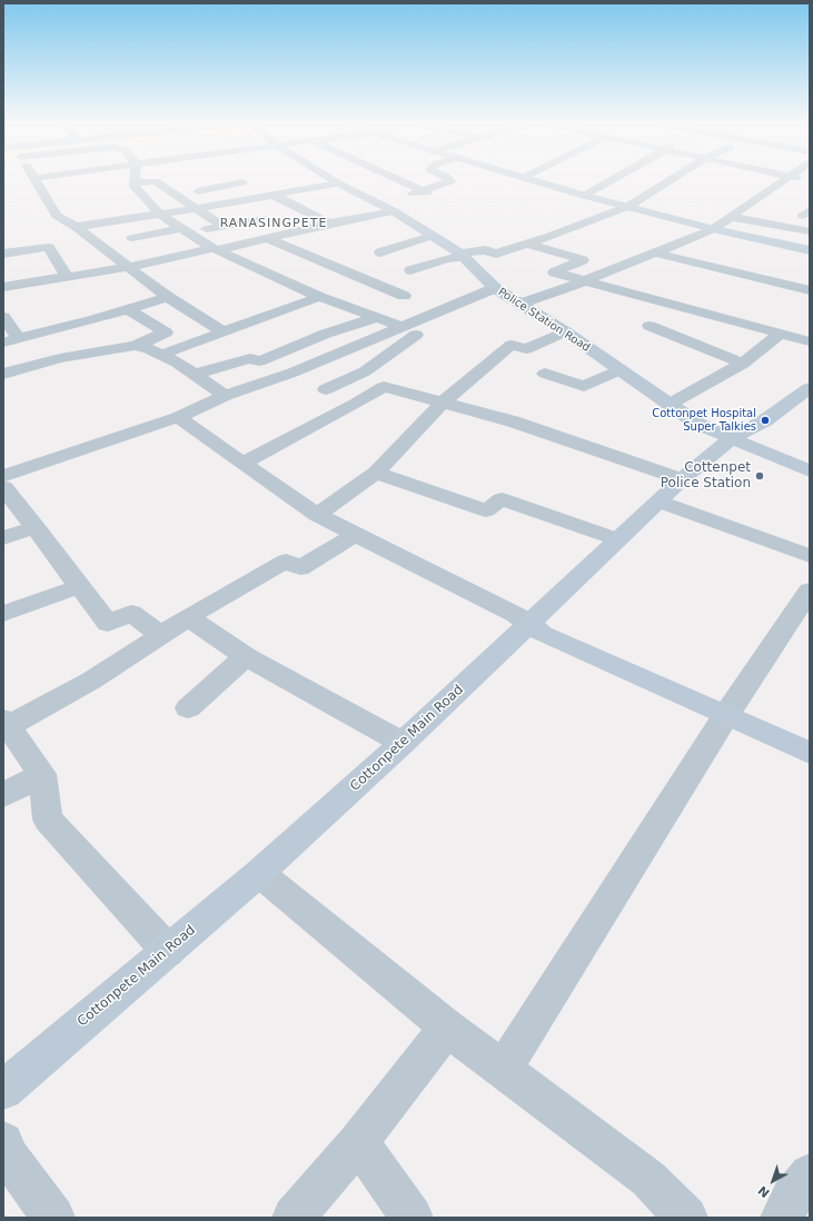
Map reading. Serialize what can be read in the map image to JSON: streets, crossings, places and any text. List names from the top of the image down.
{
  "streets": {
    "street": ["Police Station Road", "Cottonpete Main Road"]
  },
  "crossings": [
    ["Police Station Road", "Cottonpete Main Road"]
  ],
  "districts": ["RANASINGPETE"],
  "places": ["Cottonpet Hospital Super Talkies", "Cottenpet Police Station"],
  "north": "bottom left"
}
